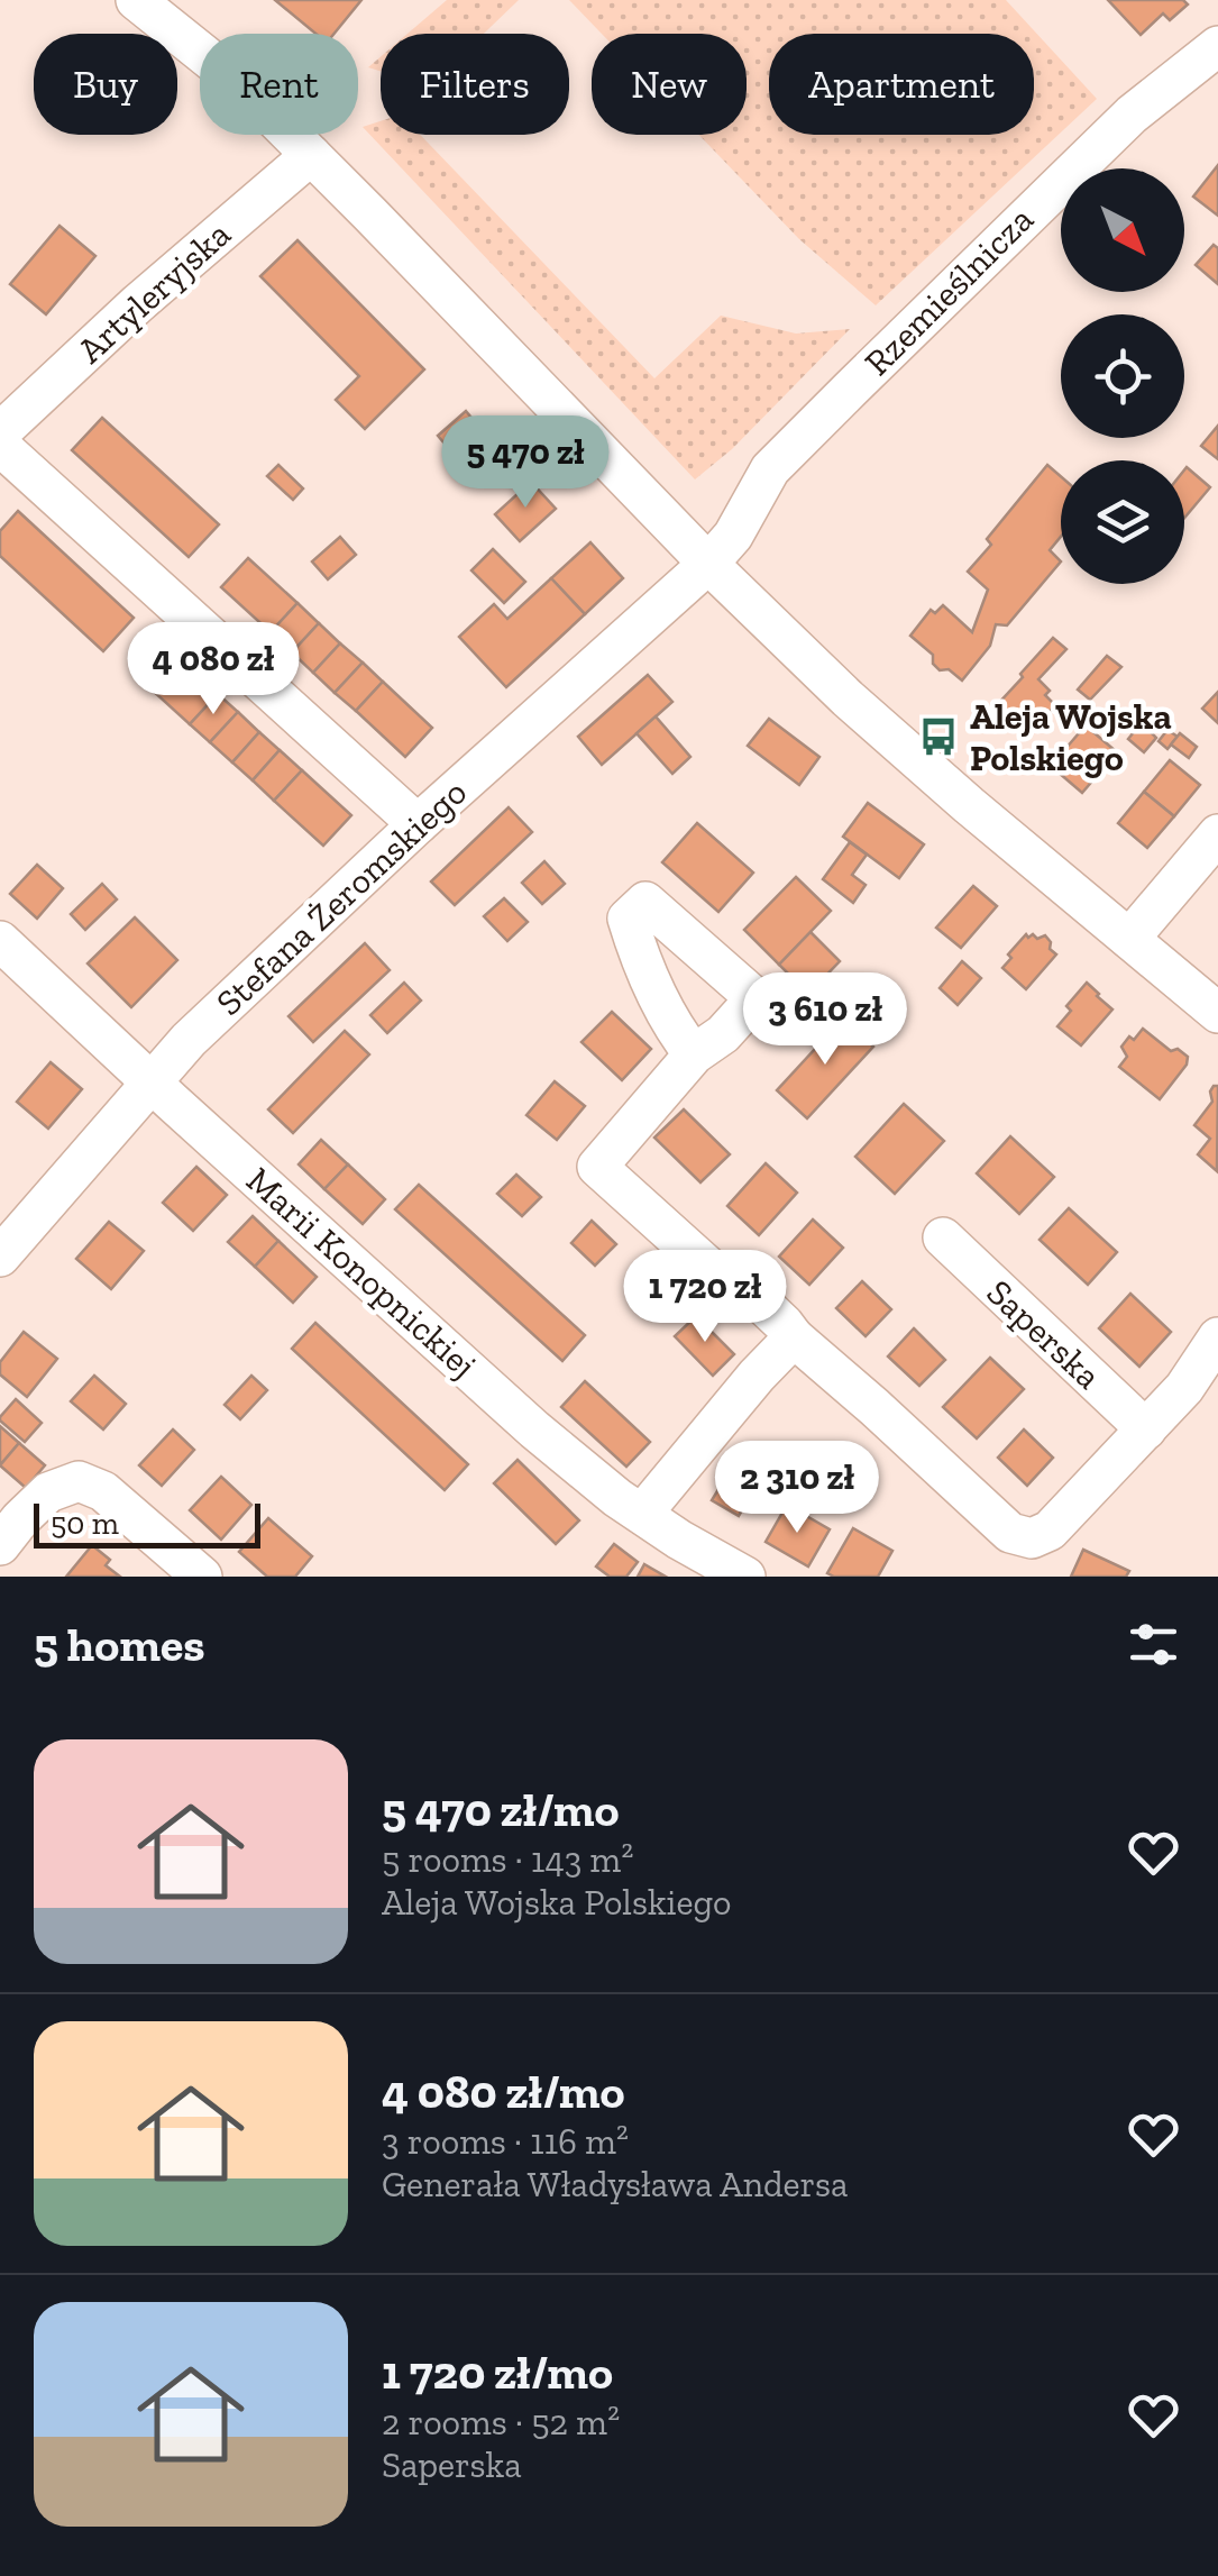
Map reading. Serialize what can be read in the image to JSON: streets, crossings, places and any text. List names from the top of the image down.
{
  "streets": {
    "street": [
      "Rzemieślnicza",
      "Artyleryjska",
      "Stefana Żeromskiego",
      "Marii Konopnickiej",
      "Saperska"
    ]
  },
  "crossings": [
    ["Rzemieślnicza", "Stefana Żeromskiego"],
    ["Stefana Żeromskiego", "Marii Konopnickiej"]
  ],
  "places": {
    "bus stop": ["Aleja Wojska Polskiego"]
  },
  "scale_bar": "50 m",
  "north": "bottom right",
  "page": {
    "chip": [
      "Buy",
      "Rent",
      "Filters",
      "New",
      "Apartment"
    ],
    "price": [
      "5 470 zł",
      "4 080 zł",
      "3 610 zł",
      "1 720 zł",
      "2 310 zł"
    ],
    "scale": "50 m",
    "heading": "5 homes",
    "list": [
      {
        "name": "5 470 zł/mo",
        "note": "5 rooms · 143 m² · Aleja Wojska Polskiego"
      },
      {
        "name": "4 080 zł/mo",
        "note": "3 rooms · 116 m² · Generała Władysława Andersa"
      },
      {
        "name": "1 720 zł/mo",
        "note": "2 rooms · 52 m² · Saperska"
      }
    ]
  }
}
